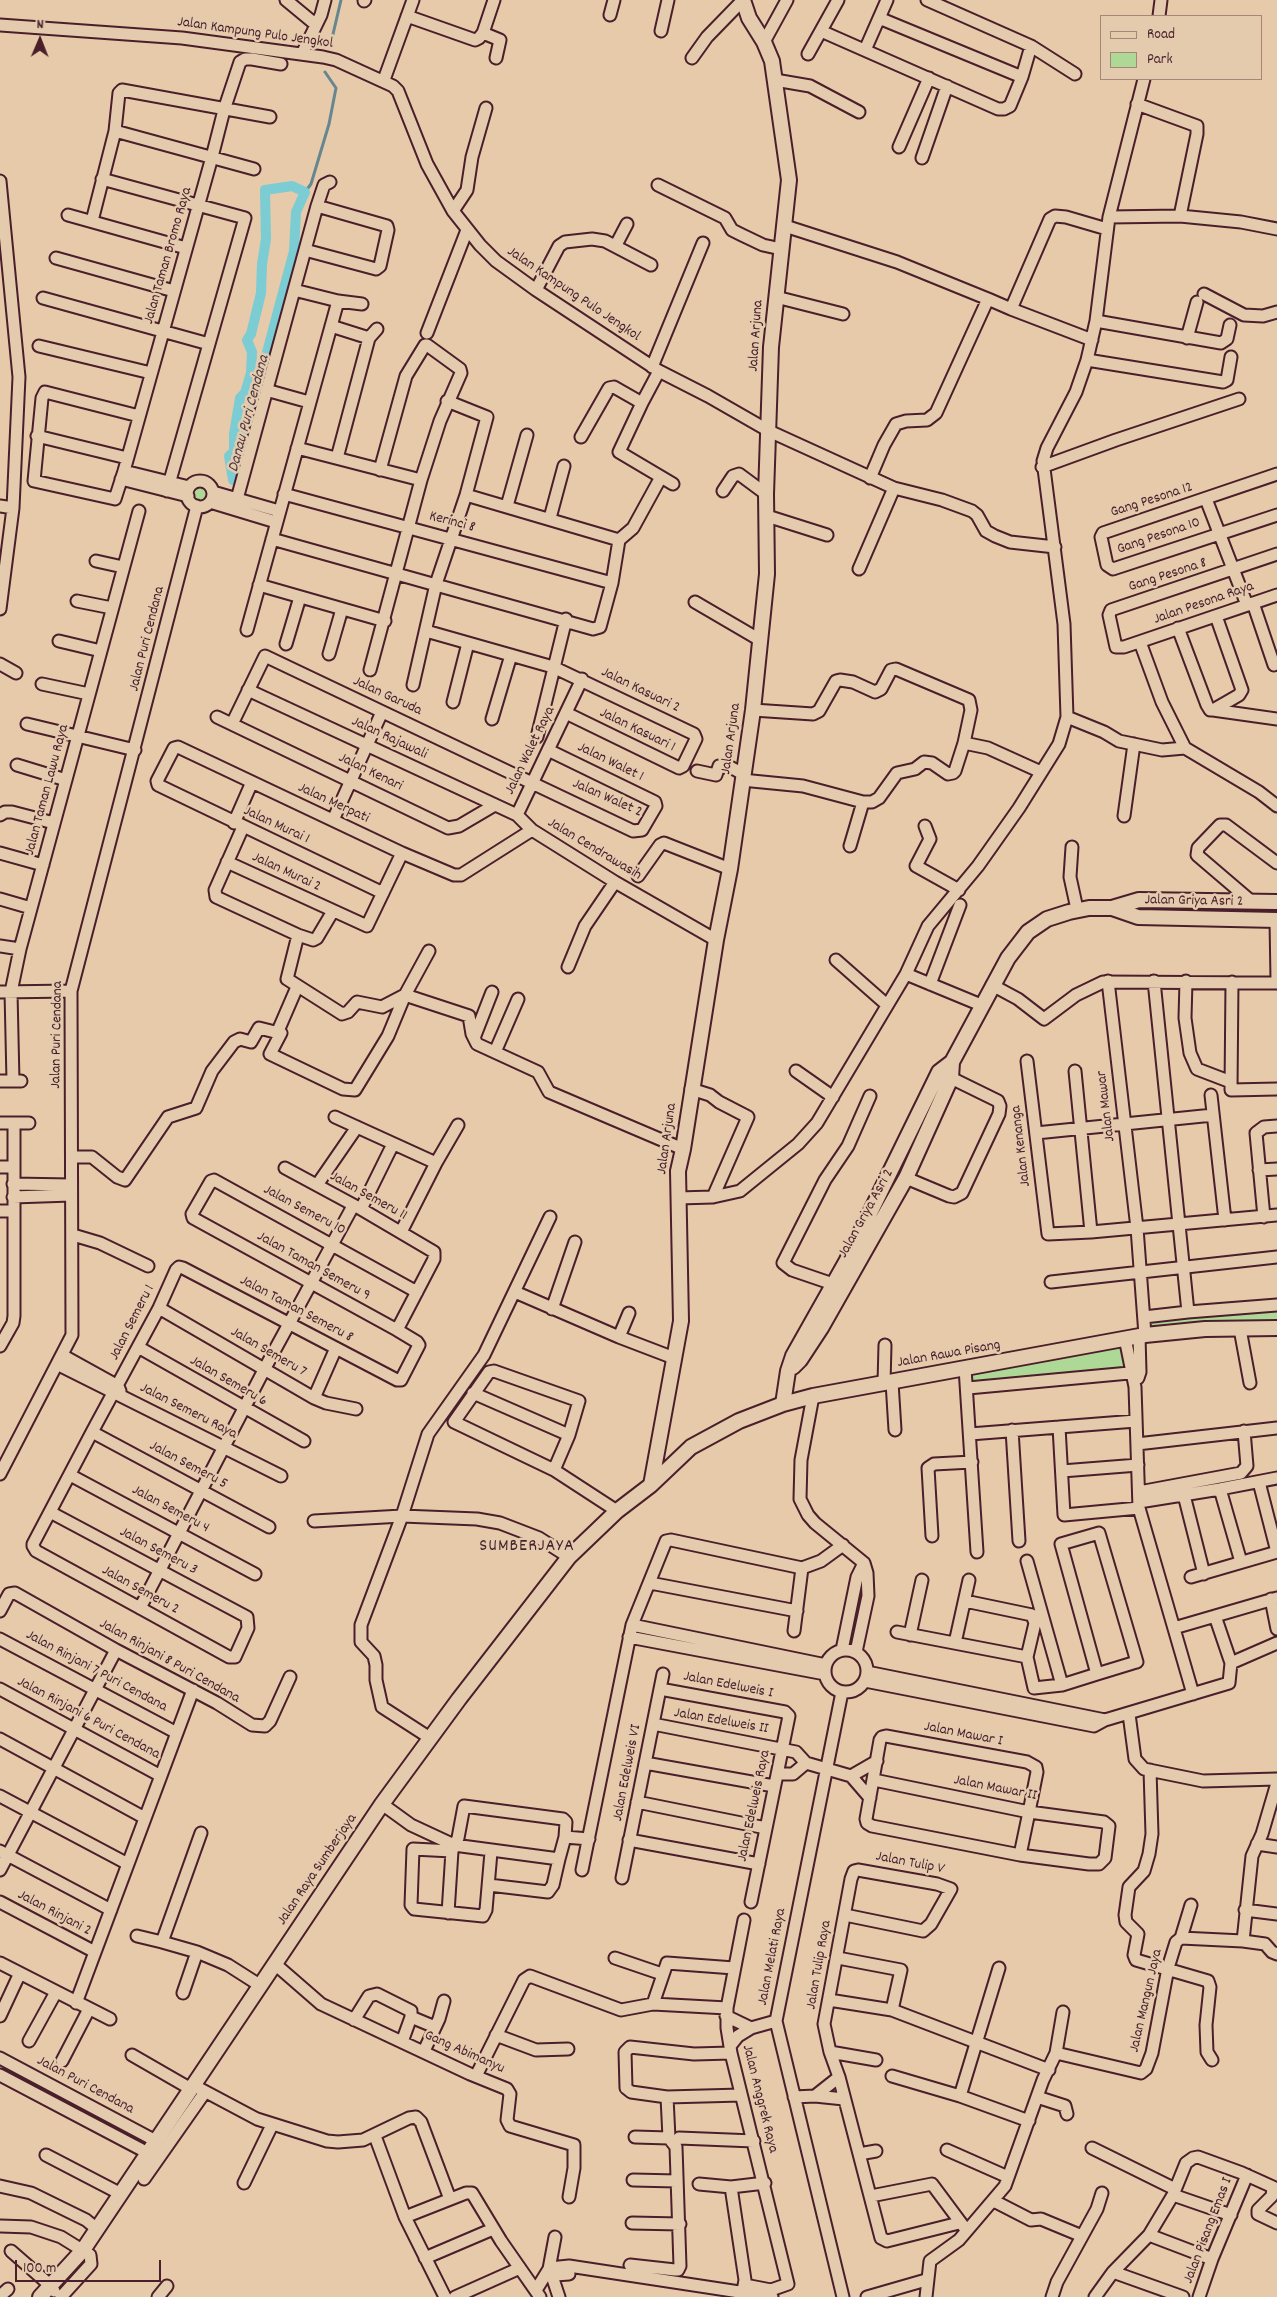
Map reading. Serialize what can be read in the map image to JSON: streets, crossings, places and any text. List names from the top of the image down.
{
  "streets": {
    "street": [
      "Jalan Kampung Pulo Jengkol",
      "Jalan Taman Bromo Raya",
      "Jalan Arjuna",
      "Gang Pesona 12",
      "Kerinci 8",
      "Gang Pesona 10",
      "Gang Pesona 8",
      "Jalan Pesona Raya",
      "Jalan Puri Cendana",
      "Jalan Kasuari 2",
      "Jalan Garuda",
      "Jalan Kasuari 1",
      "Jalan Rajawali",
      "Jalan Walet Raya",
      "Jalan Walet 1",
      "Jalan Kenari",
      "Jalan Taman Lawu Raya",
      "Jalan Walet 2",
      "Jalan Merpati",
      "Jalan Murai 1",
      "Jalan Cendrawasih",
      "Jalan Murai 2",
      "Jalan Griya Asri 2",
      "Jalan Mawar",
      "Jalan Kenanga",
      "Jalan Semeru 11",
      "Jalan Semeru 10",
      "Jalan Taman Semeru 9",
      "Jalan Taman Semeru 8",
      "Jalan Semeru 1",
      "Jalan Semeru 7",
      "Jalan Rawa Pisang",
      "Jalan Semeru 6",
      "Jalan Semeru Raya",
      "Jalan Semeru 5",
      "Jalan Semeru 4",
      "Jalan Semeru 3",
      "Jalan Semeru 2",
      "Jalan Rinjani 8 Puri Cendana",
      "Jalan Rinjani 7 Puri Cendana",
      "Jalan Edelweis I",
      "Jalan Rinjani 6 Puri Cendana",
      "Jalan Edelweis II",
      "Jalan Mawar I",
      "Jalan Edelweis VI",
      "Jalan Mawar II",
      "Jalan Edelweis Raya",
      "Jalan Tulip V",
      "Jalan Raya Sumberjaya",
      "Jalan Rinjani 2",
      "Jalan Melati Raya",
      "Jalan Tulip Raya",
      "Jalan Mangun Jaya",
      "Gang Abimanyu",
      "Jalan Anggrek Raya",
      "Jalan Pisang Emas I"
    ]
  },
  "crossings": [
    ["Jalan Kampung Pulo Jengkol", "Jalan Arjuna"],
    ["Jalan Arjuna", "Jalan Cendrawasih"],
    ["Jalan Arjuna", "Jalan Rawa Pisang"],
    ["Jalan Arjuna", "Jalan Raya Sumberjaya"],
    ["Gang Pesona 12", "Gang Pesona 10"],
    ["Gang Pesona 8", "Jalan Pesona Raya"],
    ["Jalan Puri Cendana", "Jalan Semeru Raya"],
    ["Jalan Puri Cendana", "Jalan Raya Sumberjaya"],
    ["Jalan Kasuari 2", "Jalan Kasuari 1"],
    ["Jalan Kasuari 2", "Jalan Walet Raya"],
    ["Jalan Garuda", "Jalan Rajawali"],
    ["Jalan Garuda", "Jalan Walet Raya"],
    ["Jalan Garuda", "Jalan Walet 2"],
    ["Jalan Kasuari 1", "Jalan Walet Raya"],
    ["Jalan Rajawali", "Jalan Walet Raya"],
    ["Jalan Rajawali", "Jalan Kenari"],
    ["Jalan Walet Raya", "Jalan Walet 1"],
    ["Jalan Walet Raya", "Jalan Walet 2"],
    ["Jalan Walet Raya", "Jalan Cendrawasih"],
    ["Jalan Walet 1", "Jalan Walet 2"],
    ["Jalan Merpati", "Jalan Murai 1"],
    ["Jalan Merpati", "Jalan Cendrawasih"],
    ["Jalan Murai 1", "Jalan Murai 2"],
    ["Jalan Griya Asri 2", "Jalan Rawa Pisang"],
    ["Jalan Mawar", "Jalan Rawa Pisang"],
    ["Jalan Semeru 11", "Jalan Semeru 10"],
    ["Jalan Semeru 10", "Jalan Taman Semeru 9"],
    ["Jalan Taman Semeru 9", "Jalan Taman Semeru 8"],
    ["Jalan Taman Semeru 8", "Jalan Semeru 1"],
    ["Jalan Taman Semeru 8", "Jalan Semeru 7"],
    ["Jalan Semeru 1", "Jalan Semeru 7"],
    ["Jalan Semeru 1", "Jalan Semeru 6"],
    ["Jalan Semeru 1", "Jalan Semeru Raya"],
    ["Jalan Semeru 1", "Jalan Semeru 5"],
    ["Jalan Semeru 1", "Jalan Semeru 2"],
    ["Jalan Rawa Pisang", "Jalan Raya Sumberjaya"],
    ["Jalan Semeru 5", "Jalan Semeru 2"],
    ["Jalan Semeru 4", "Jalan Semeru 2"],
    ["Jalan Semeru 3", "Jalan Semeru 2"],
    ["Jalan Edelweis I", "Jalan Edelweis VI"],
    ["Jalan Edelweis I", "Jalan Edelweis Raya"],
    ["Jalan Edelweis II", "Jalan Edelweis VI"],
    ["Jalan Edelweis II", "Jalan Edelweis Raya"],
    ["Jalan Edelweis II", "Jalan Melati Raya"],
    ["Jalan Mawar I", "Jalan Mawar II"],
    ["Jalan Tulip V", "Jalan Tulip Raya"],
    ["Jalan Raya Sumberjaya", "Gang Abimanyu"]
  ],
  "districts": ["SUMBERJAYA"],
  "water": ["Danau Puri Cendana"],
  "legend": ["Road", "Park"],
  "scale_bar": "100 m",
  "north": "top"
}
